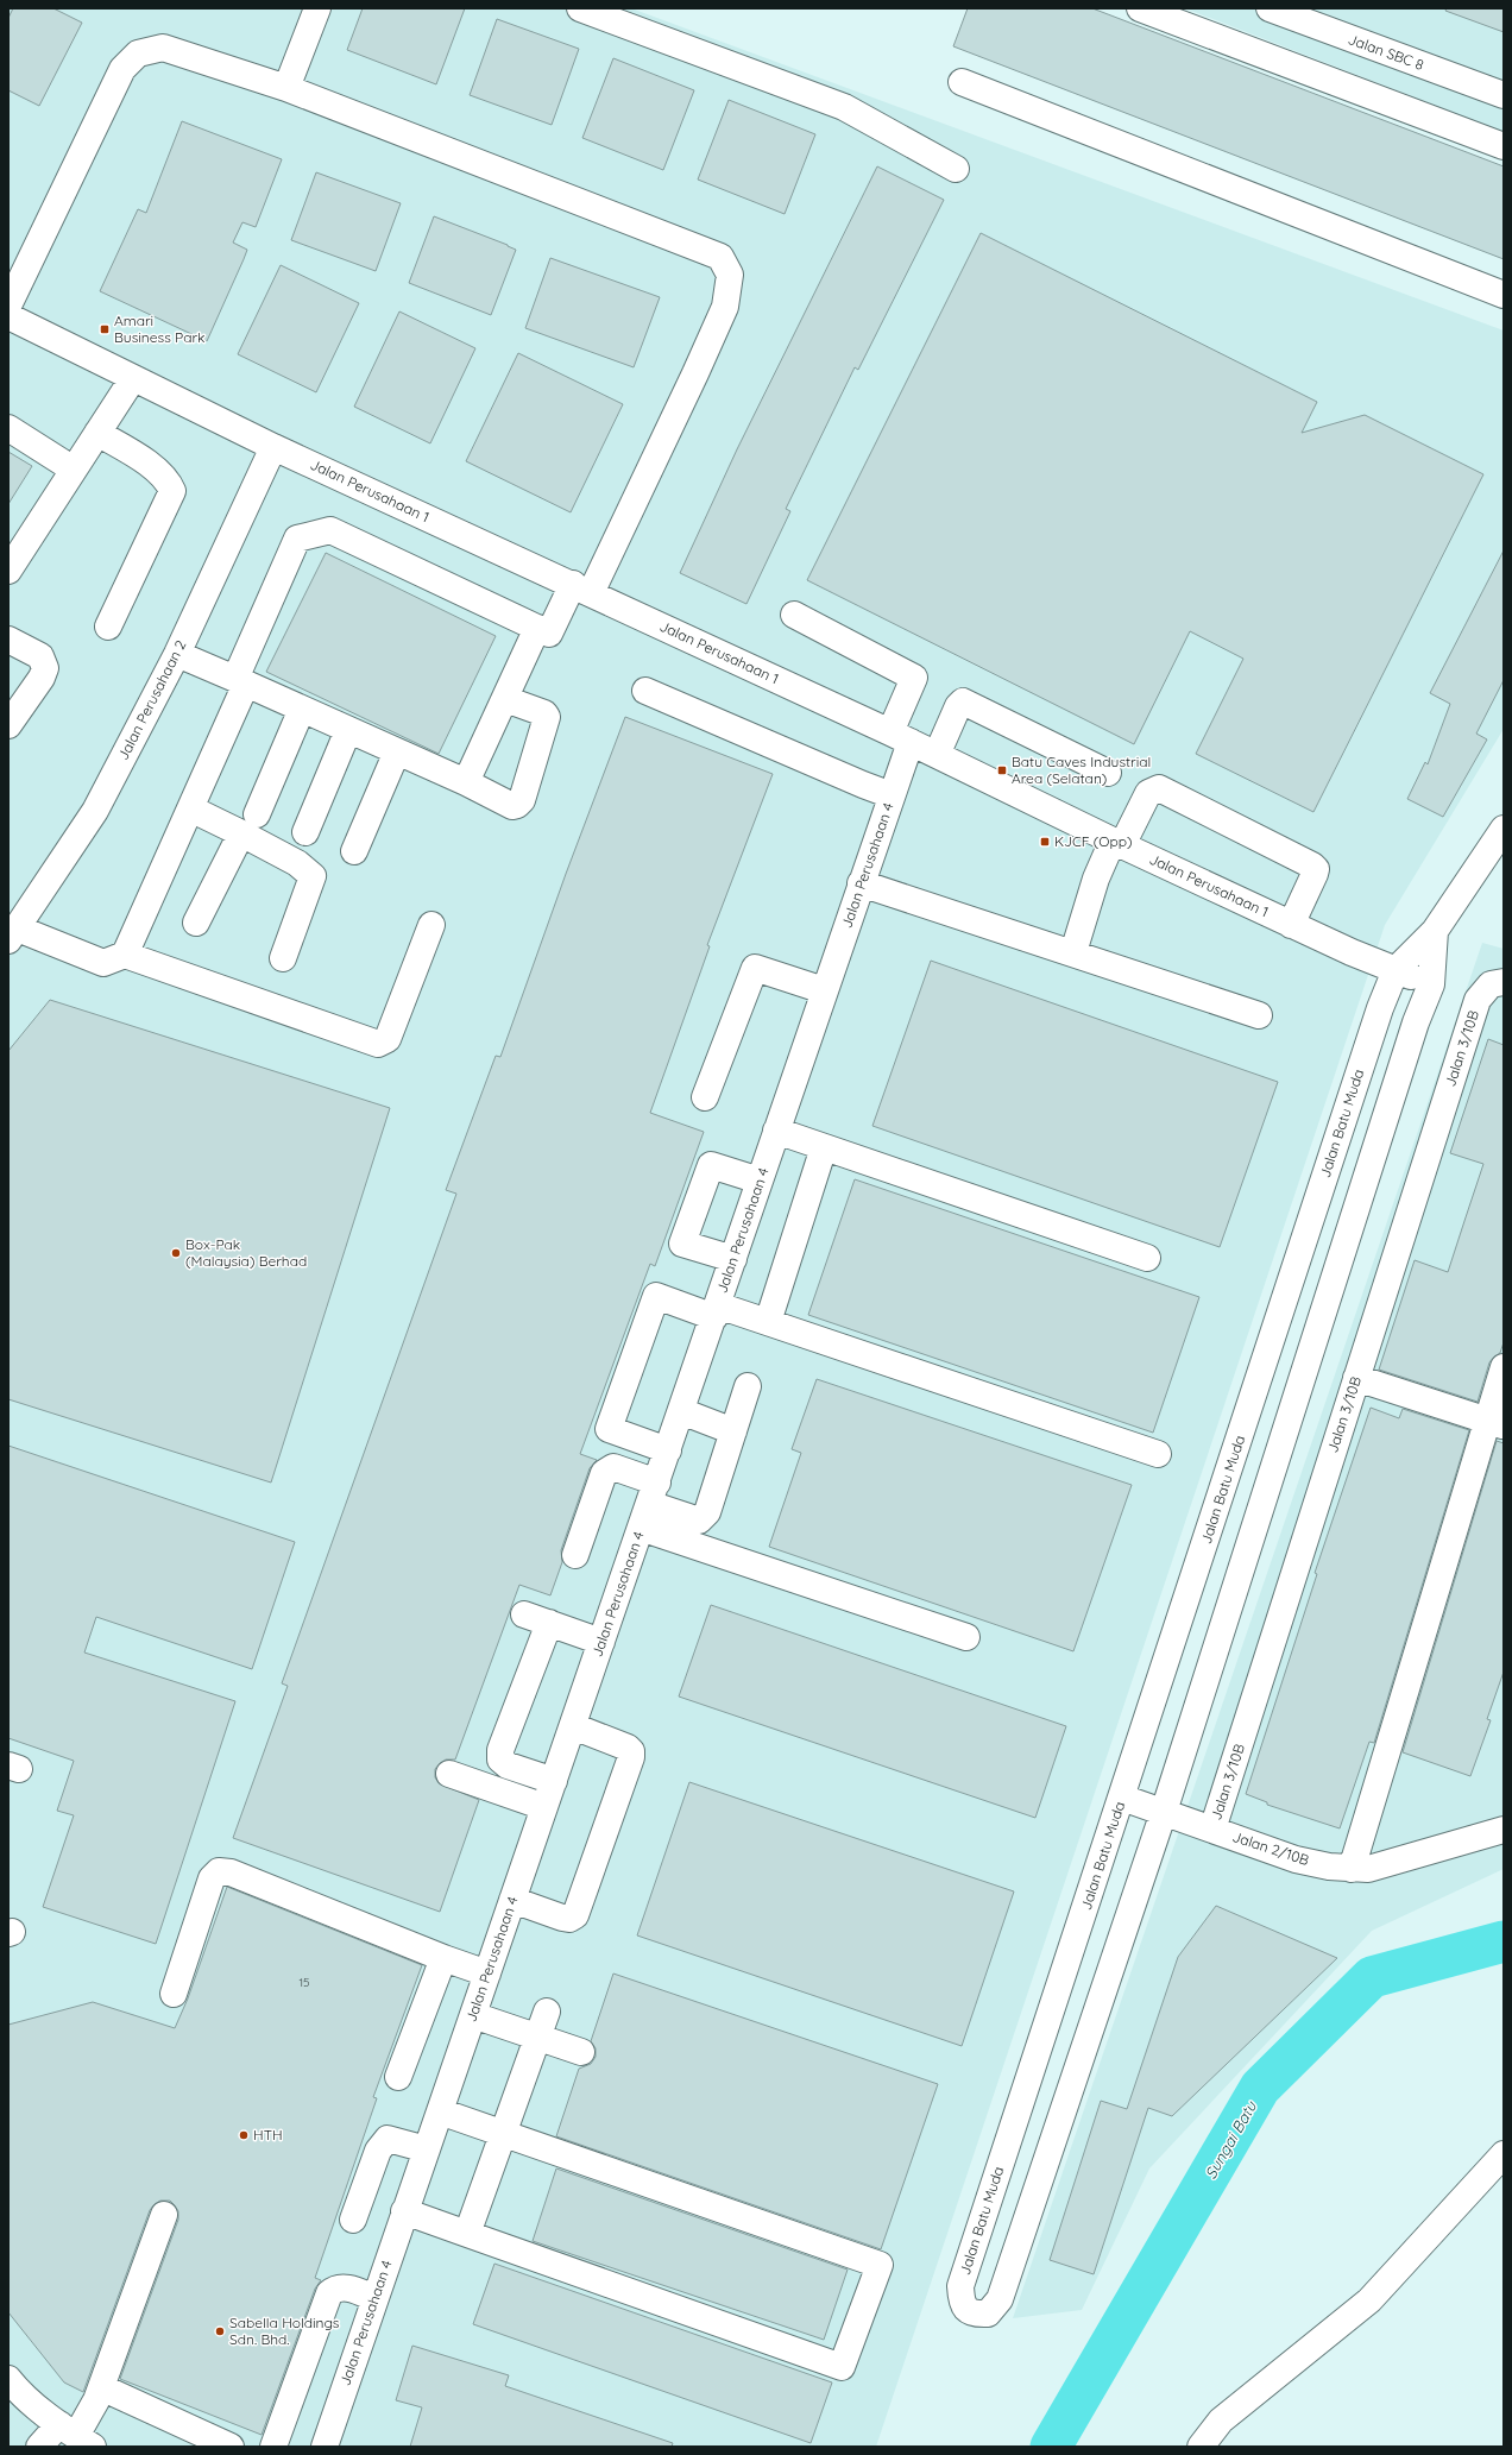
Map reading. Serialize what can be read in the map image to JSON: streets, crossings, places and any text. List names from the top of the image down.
{
  "streets": {
    "street": [
      "Jalan SBC 8",
      "Jalan Perusahaan 1",
      "Jalan Perusahaan 2",
      "Jalan Perusahaan 4",
      "Jalan 3/10B",
      "Jalan Batu Muda",
      "Jalan 2/10B"
    ]
  },
  "crossings": [
    ["Jalan Perusahaan 1", "Jalan Perusahaan 2"],
    ["Jalan Perusahaan 1", "Jalan Perusahaan 4"],
    ["Jalan Perusahaan 1", "Jalan Batu Muda"],
    ["Jalan 3/10B", "Jalan 2/10B"],
    ["Jalan Batu Muda", "Jalan 2/10B"]
  ],
  "water": ["Sungai Batu"],
  "places": {
    "transit": ["Amari Business Park", "Batu Caves Industrial Area (Selatan)", "KJCF (Opp)"],
    "other": ["Box-Pak (Malaysia) Berhad", "HTH", "Sabella Holdings Sdn. Bhd."]
  },
  "house_numbers": ["15"]
}
